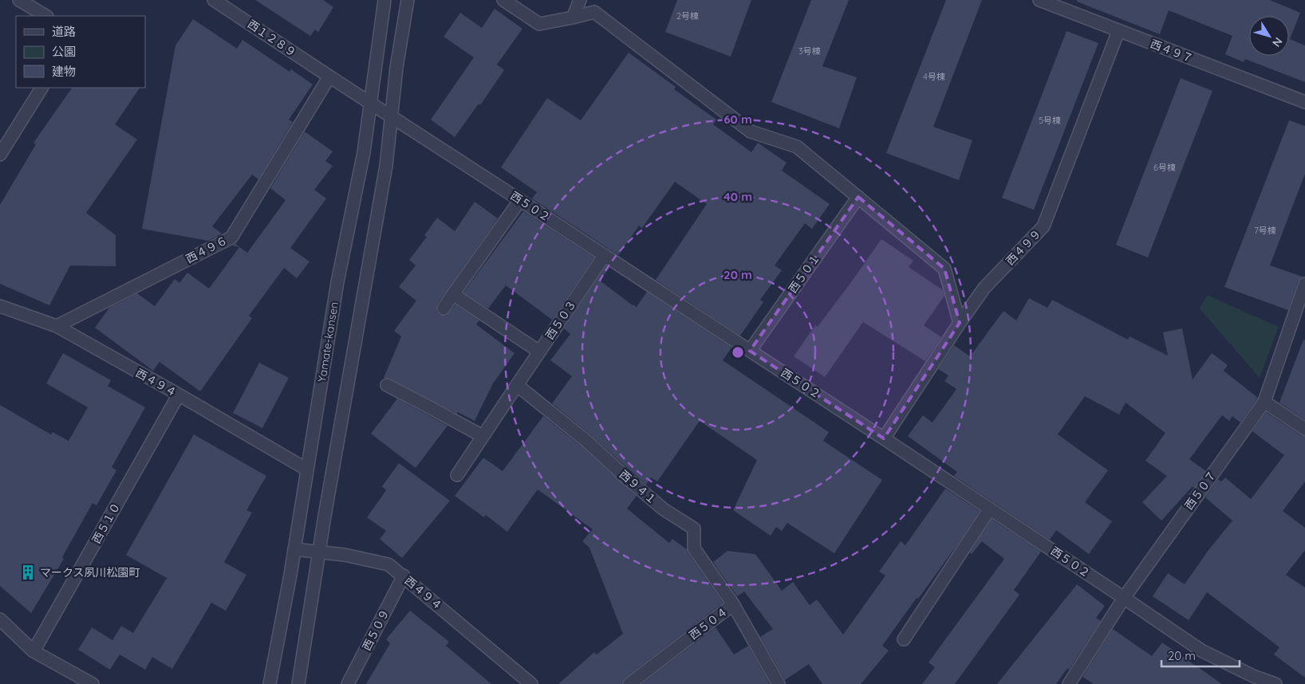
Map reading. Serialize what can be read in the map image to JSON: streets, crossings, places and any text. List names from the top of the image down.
{
  "streets": {
    "street": [
      "西１２８９",
      "西４９７",
      "西５０２",
      "西４９９",
      "西４９６",
      "西５０１",
      "西５０３",
      "Yamate-kansen",
      "西４９４",
      "西９４１",
      "西５０７",
      "西５１０",
      "西５０４",
      "西５０９"
    ]
  },
  "crossings": [
    ["西１２８９", "西５０２"],
    ["西１２８９", "西４９６"],
    ["西４９７", "西４９９"],
    ["西５０２", "西４９９"],
    ["西５０２", "西４９６"],
    ["西５０２", "西５０１"],
    ["西５０２", "西５０３"],
    ["西５０２", "Yamate-kansen"],
    ["西５０２", "西５０７"],
    ["西４９６", "西４９４"],
    ["西５０３", "西９４１"],
    ["Yamate-kansen", "西４９４"],
    ["西４９４", "西５１０"],
    ["西４９４", "西５０９"],
    ["西９４１", "西５０４"]
  ],
  "places": {
    "building": ["マークス夙川松園町"]
  },
  "house_numbers": [
    "2号棟",
    "3号棟",
    "4号棟",
    "5号棟",
    "6号棟",
    "7号棟"
  ],
  "legend": ["道路", "公園", "建物"],
  "scale_bar": "20 m",
  "north": "bottom right",
  "rings": ["60 m", "40 m", "20 m"]
}
